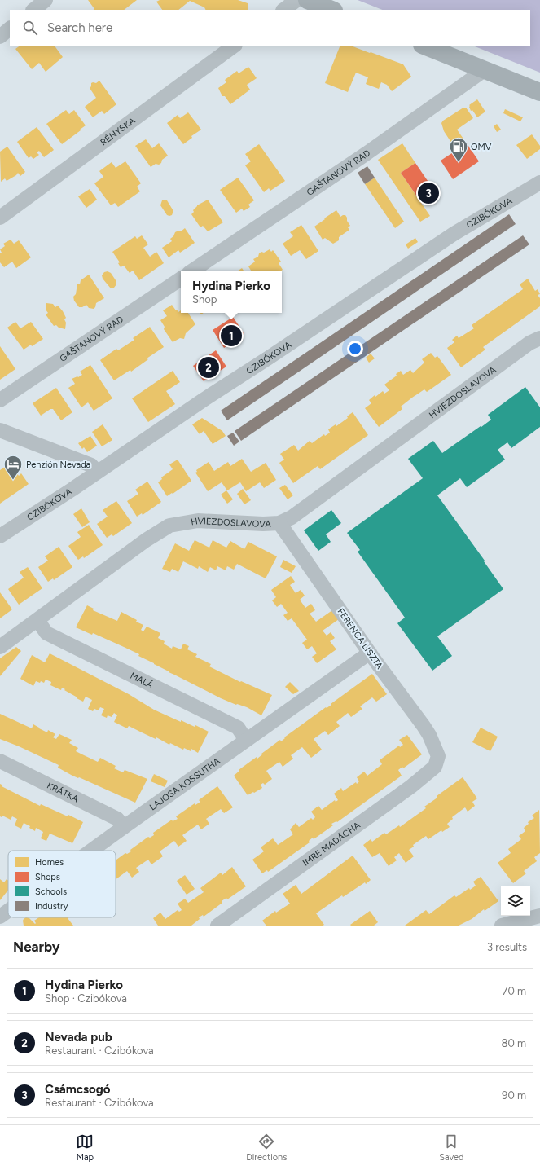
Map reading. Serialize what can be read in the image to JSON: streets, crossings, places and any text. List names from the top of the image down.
{
  "streets": {
    "street": [
      "RÉNYSKA",
      "GAŠTANOVÝ RAD",
      "CZIBÓKOVA",
      "HVIEZDOSLAVOVA",
      "FERENCA LISZTA",
      "MALÁ",
      "LAJOSA KOSSUTHA",
      "KRÁTKA",
      "IMRE MADÁCHA"
    ]
  },
  "crossings": [
    ["HVIEZDOSLAVOVA", "FERENCA LISZTA"],
    ["HVIEZDOSLAVOVA", "MALÁ"],
    ["FERENCA LISZTA", "LAJOSA KOSSUTHA"],
    ["FERENCA LISZTA", "IMRE MADÁCHA"],
    ["MALÁ", "LAJOSA KOSSUTHA"],
    ["LAJOSA KOSSUTHA", "KRÁTKA"]
  ],
  "places": {
    "fuel station": ["OMV"],
    "hotel": ["Penzión Nevada"]
  },
  "legend": [
    "Homes",
    "Shops",
    "Schools",
    "Industry"
  ],
  "page": {
    "search": "Search here",
    "pins": ["3", "1", "2"],
    "popup": ["Hydina Pierko", "Shop"],
    "heading": ["Nearby", "3 results"],
    "list": [
      {
        "mark": "1",
        "name": "Hydina Pierko",
        "note": "Shop · Czibókova",
        "value": "70 m"
      },
      {
        "mark": "2",
        "name": "Nevada pub",
        "note": "Restaurant · Czibókova",
        "value": "80 m"
      },
      {
        "mark": "3",
        "name": "Csámcsogó",
        "note": "Restaurant · Czibókova",
        "value": "90 m"
      }
    ],
    "nav": ["Map", "Directions", "Saved"]
  }
}
